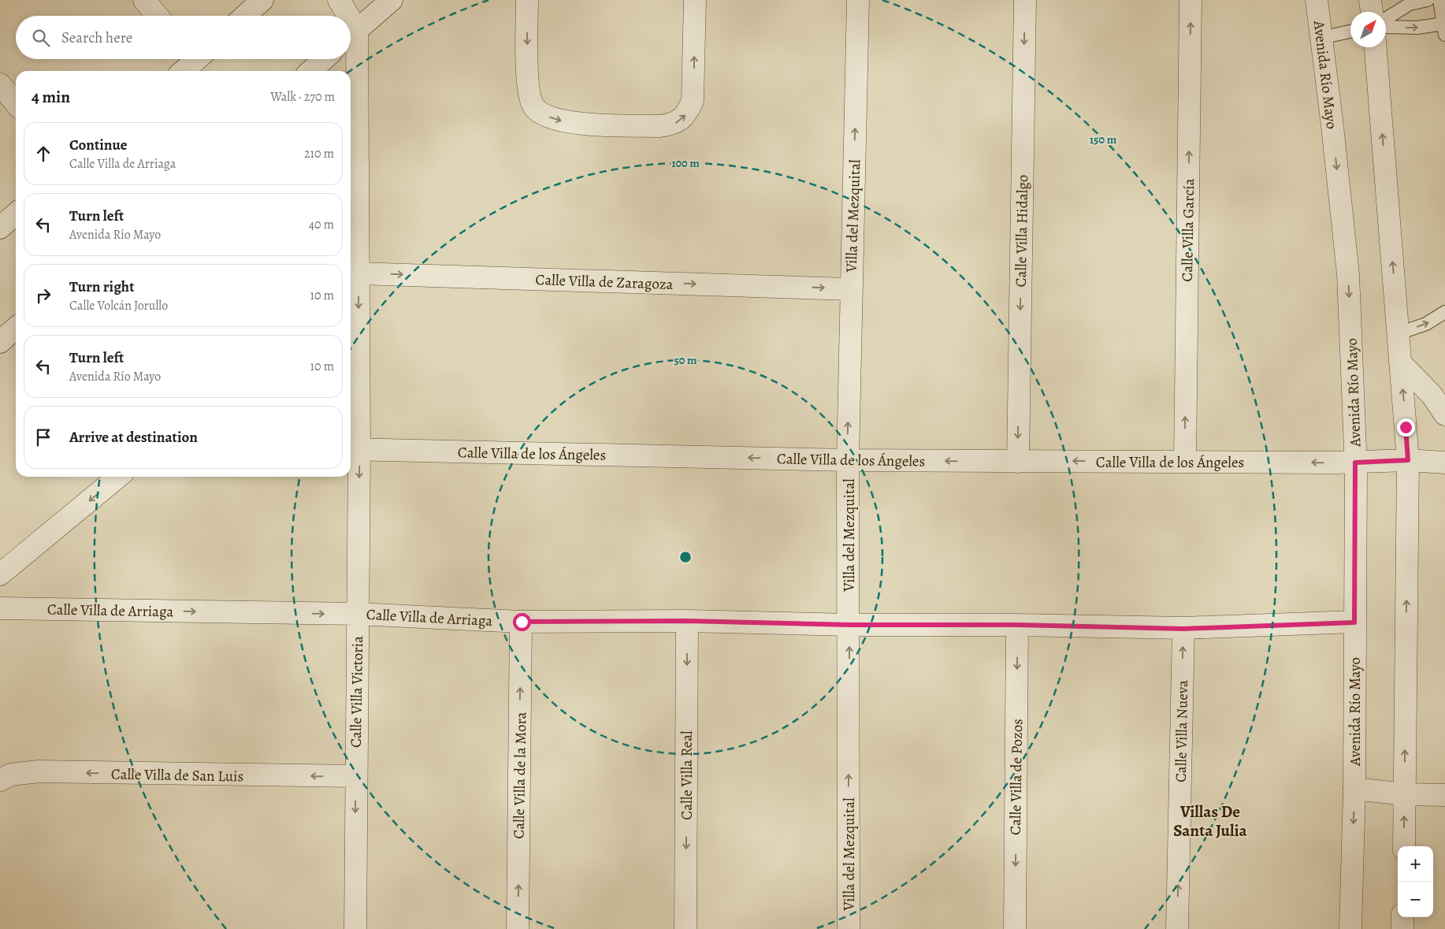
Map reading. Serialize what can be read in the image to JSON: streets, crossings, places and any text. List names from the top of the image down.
{
  "streets": {
    "street": [
      "Avenida Río Mayo",
      "Villa del Mezquital",
      "Calle Villa García",
      "Calle Villa Hidalgo",
      "Calle Villa de Zaragoza",
      "Calle Villa de los Ángeles",
      "Calle Villa de Arriaga",
      "Calle Villa Victoria",
      "Calle Villa Nueva",
      "Calle Villa de San Luis",
      "Calle Villa de la Mora",
      "Calle Villa Real",
      "Calle Villa de Pozos"
    ]
  },
  "crossings": [
    ["Avenida Río Mayo", "Calle Villa de los Ángeles"],
    ["Avenida Río Mayo", "Calle Villa de Arriaga"],
    ["Villa del Mezquital", "Calle Villa de Zaragoza"],
    ["Villa del Mezquital", "Calle Villa de los Ángeles"],
    ["Villa del Mezquital", "Calle Villa de Arriaga"],
    ["Calle Villa García", "Calle Villa de los Ángeles"],
    ["Calle Villa Hidalgo", "Calle Villa de los Ángeles"],
    ["Calle Villa de Zaragoza", "Calle Villa Victoria"],
    ["Calle Villa de los Ángeles", "Calle Villa Victoria"],
    ["Calle Villa de Arriaga", "Calle Villa Victoria"],
    ["Calle Villa de Arriaga", "Calle Villa Nueva"],
    ["Calle Villa de Arriaga", "Calle Villa de la Mora"],
    ["Calle Villa de Arriaga", "Calle Villa Real"],
    ["Calle Villa de Arriaga", "Calle Villa de Pozos"],
    ["Calle Villa Victoria", "Calle Villa de San Luis"]
  ],
  "one_way": [
    "Villa del Mezquital",
    "Calle Villa García",
    "Calle Villa Hidalgo",
    "Calle Villa de Zaragoza",
    "Calle Villa de los Ángeles",
    "Calle Villa Victoria",
    "Calle Villa Nueva",
    "Calle Villa de San Luis",
    "Calle Villa de la Mora",
    "Calle Villa Real",
    "Calle Villa de Pozos"
  ],
  "districts": ["Villas De Santa Julia"],
  "north": "top right",
  "page": {
    "search": "Search here",
    "heading": ["4 min", "Walk · 270 m"],
    "list": [
      ["Continue", "Calle Villa de Arriaga", "210 m"],
      ["Turn left", "Avenida Río Mayo", "40 m"],
      ["Turn right", "Calle Volcán Jorullo", "10 m"],
      ["Turn left", "Avenida Río Mayo", "10 m"],
      "Arrive at destination"
    ],
    "map_buttons": ["+", "−"]
  },
  "rings": ["150 m", "100 m", "50 m"]
}
